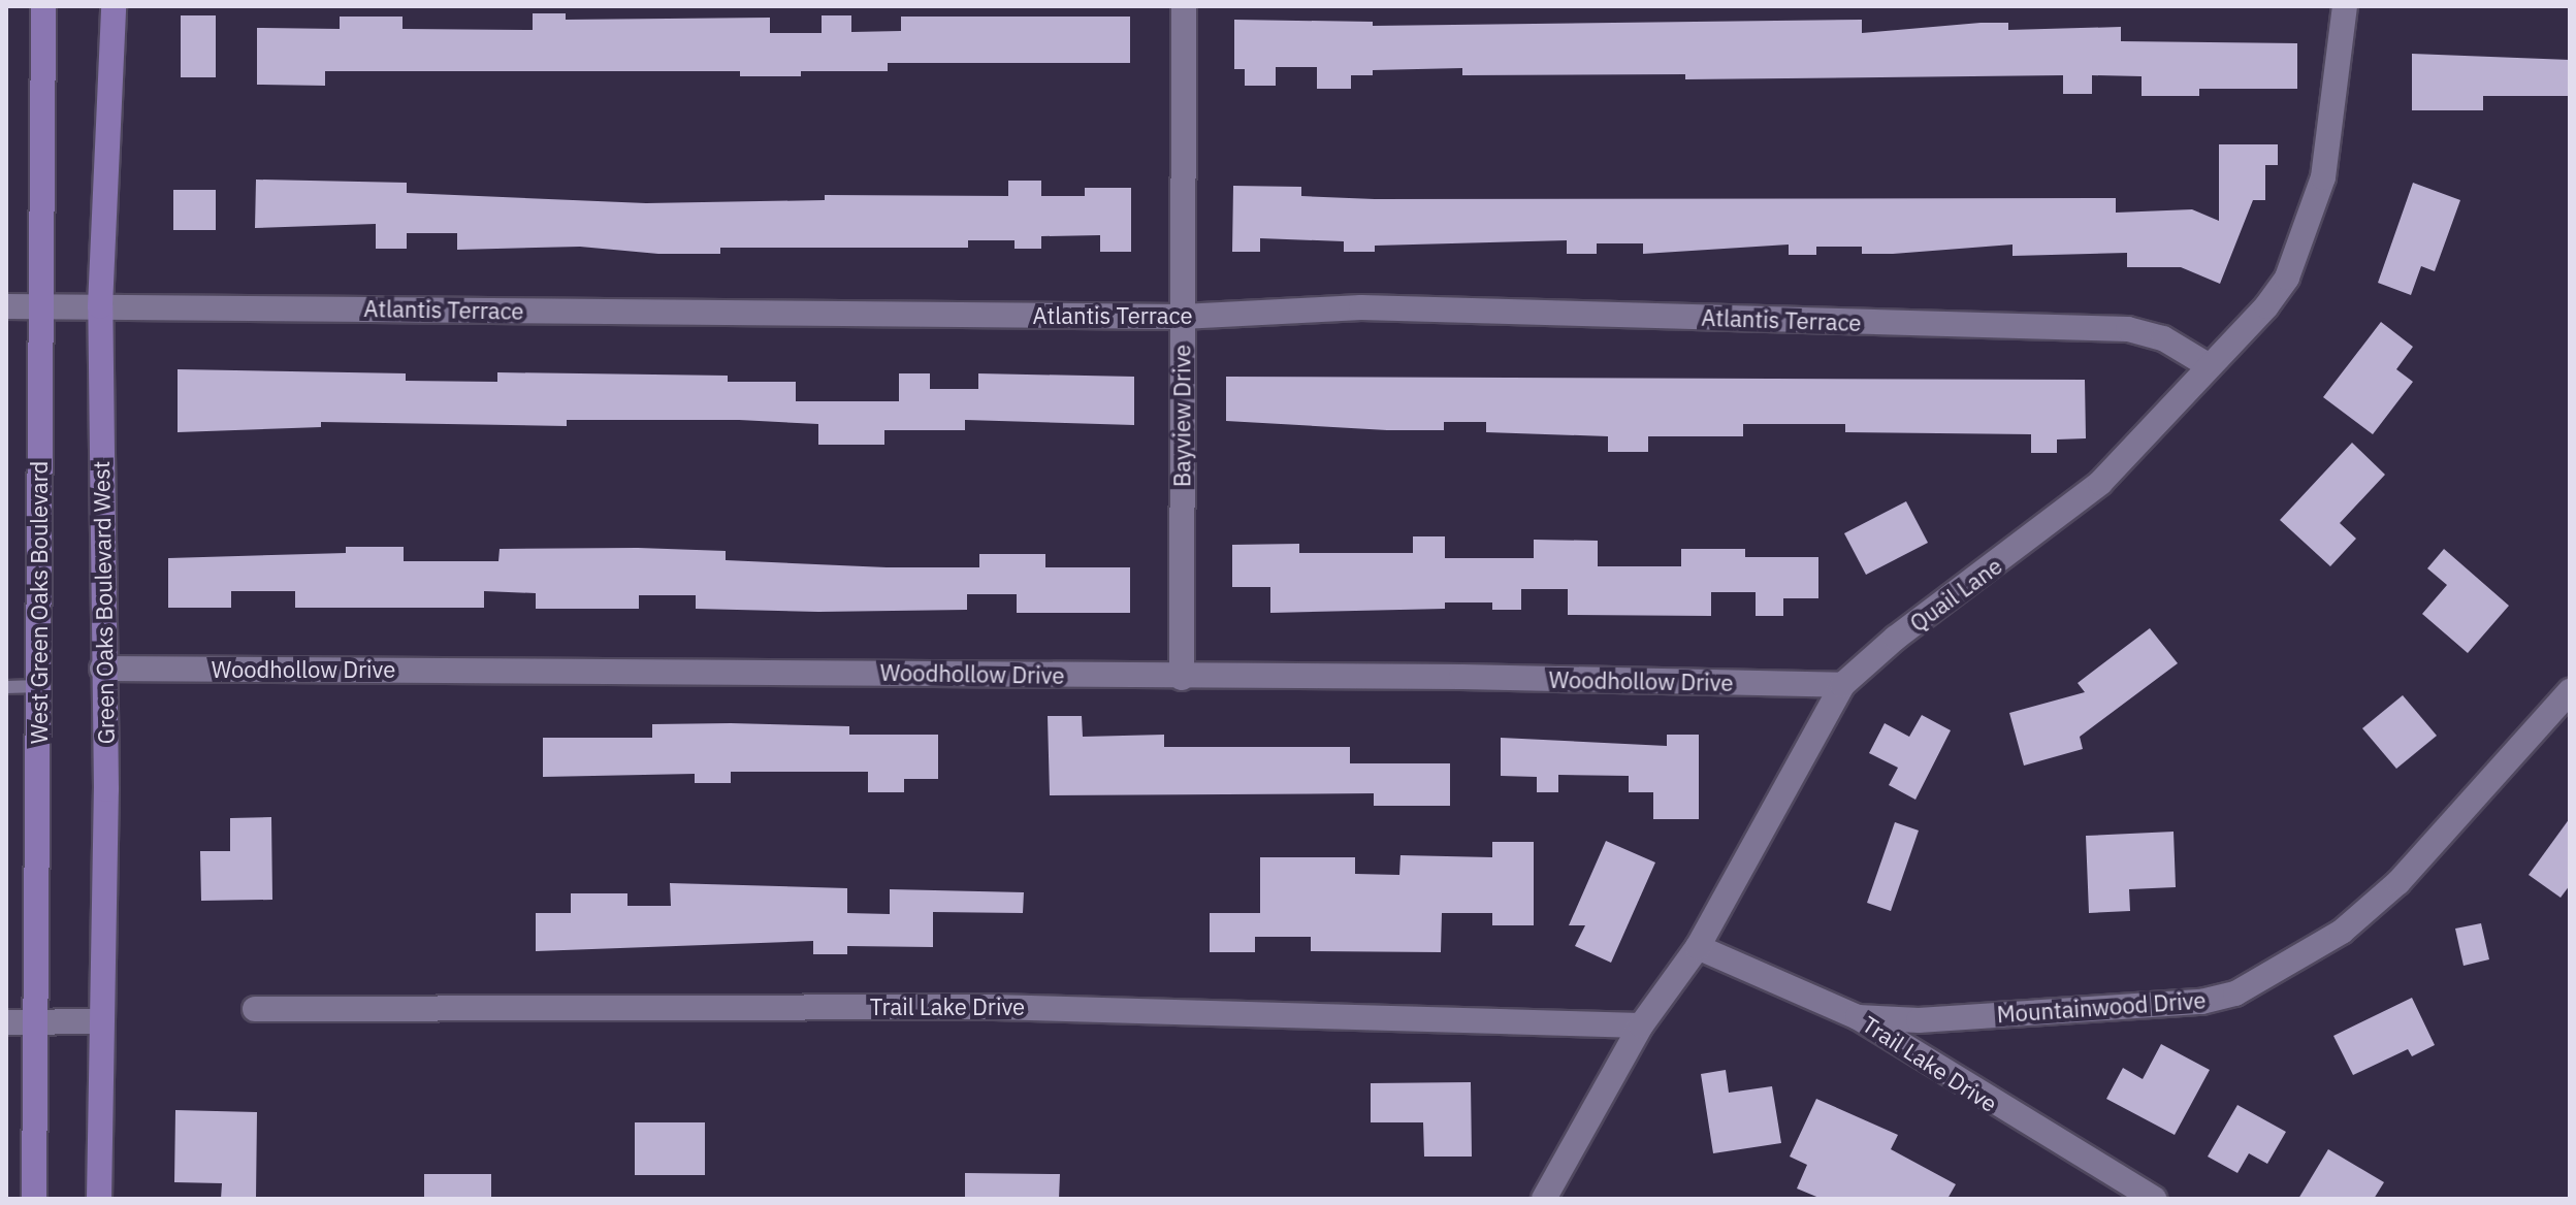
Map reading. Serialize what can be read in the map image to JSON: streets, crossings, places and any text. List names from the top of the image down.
{
  "streets": {
    "main road": ["West Green Oaks Boulevard", "Green Oaks Boulevard West"],
    "street": [
      "Atlantis Terrace",
      "Bayview Drive",
      "Quail Lane",
      "Woodhollow Drive",
      "Trail Lake Drive",
      "Mountainwood Drive"
    ]
  },
  "crossings": [
    ["Atlantis Terrace", "Bayview Drive"],
    ["Atlantis Terrace", "Quail Lane"],
    ["Atlantis Terrace", "West Green Oaks Boulevard"],
    ["Atlantis Terrace", "Green Oaks Boulevard West"],
    ["Bayview Drive", "Woodhollow Drive"],
    ["Quail Lane", "Woodhollow Drive"],
    ["Quail Lane", "Trail Lake Drive"],
    ["Green Oaks Boulevard West", "Woodhollow Drive"],
    ["Trail Lake Drive", "Mountainwood Drive"]
  ]
}
